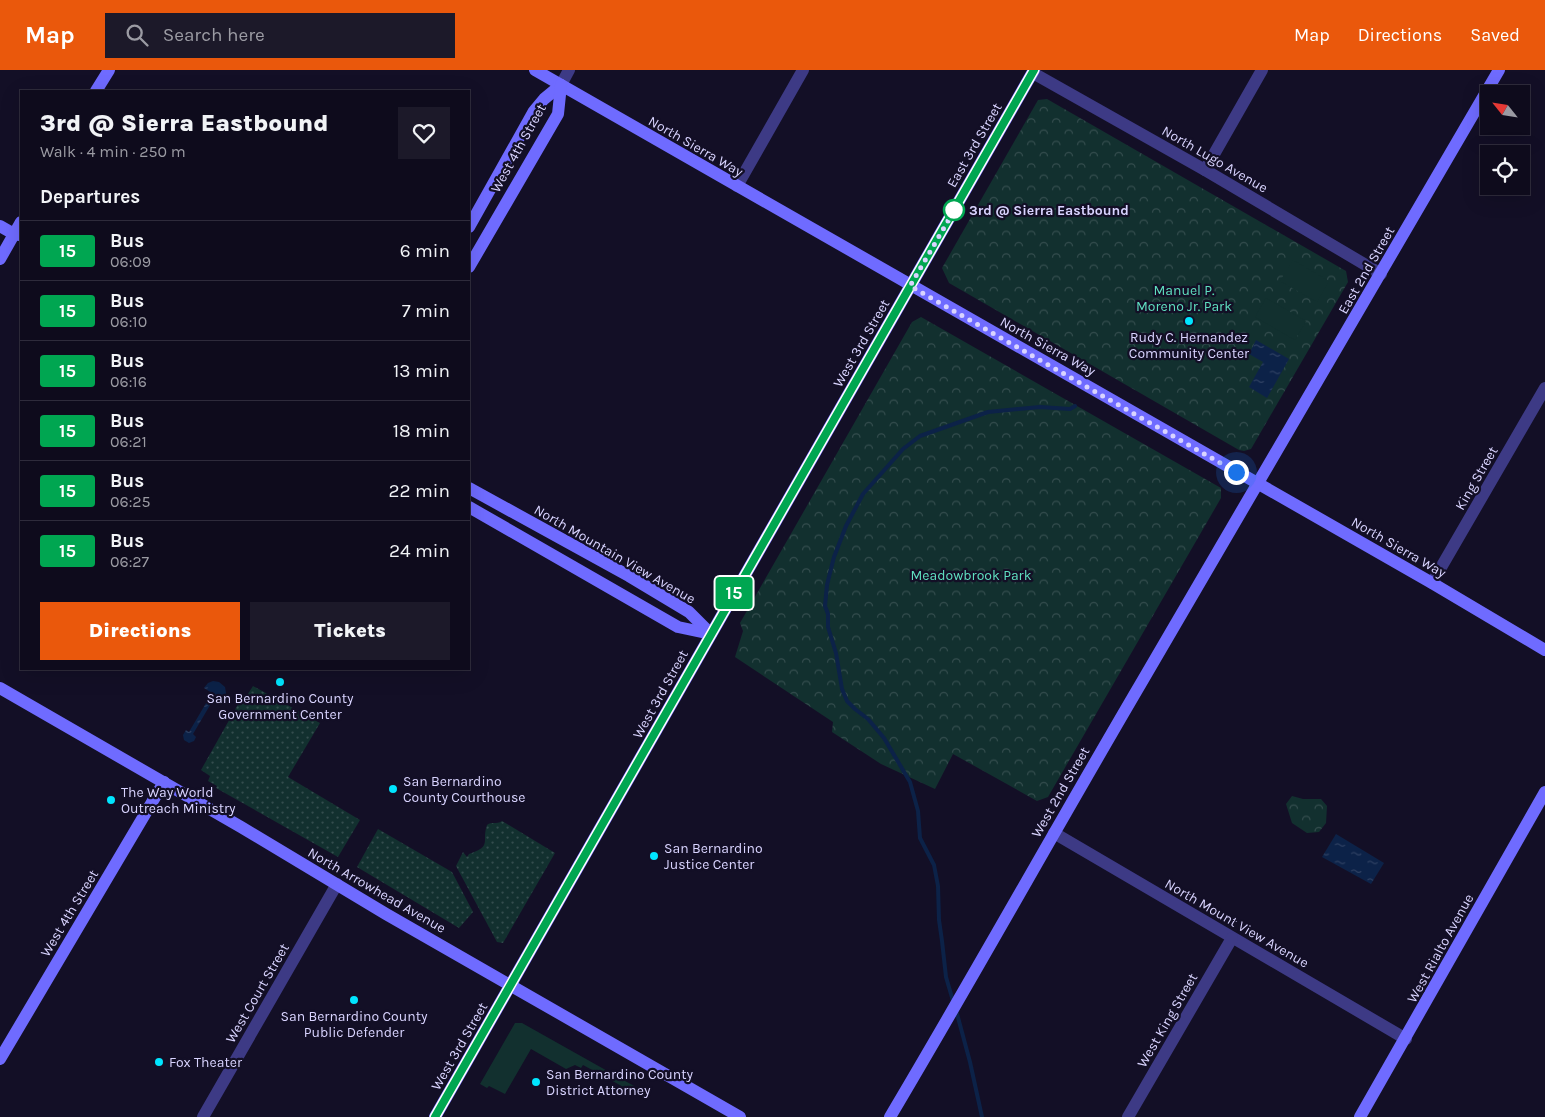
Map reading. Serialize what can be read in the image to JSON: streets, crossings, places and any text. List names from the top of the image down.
{
  "streets": {
    "street": [
      "East 3rd Street",
      "North Sierra Way",
      "West 4th Street",
      "North Lugo Avenue",
      "East 2nd Street",
      "West 3rd Street",
      "King Street",
      "North Mountain View Avenue",
      "West 2nd Street",
      "North Arrowhead Avenue",
      "North Mount View Avenue",
      "West Rialto Avenue",
      "West Court Street",
      "West King Street"
    ]
  },
  "crossings": [
    ["East 3rd Street", "North Sierra Way"],
    ["East 3rd Street", "North Lugo Avenue"],
    ["East 3rd Street", "West 3rd Street"],
    ["North Sierra Way", "West 4th Street"],
    ["North Sierra Way", "East 2nd Street"],
    ["North Sierra Way", "West 3rd Street"],
    ["North Sierra Way", "King Street"],
    ["North Sierra Way", "West 2nd Street"],
    ["West 4th Street", "North Arrowhead Avenue"],
    ["North Lugo Avenue", "East 2nd Street"],
    ["East 2nd Street", "West 2nd Street"],
    ["West 3rd Street", "North Mountain View Avenue"],
    ["West 3rd Street", "North Arrowhead Avenue"],
    ["West 2nd Street", "North Mount View Avenue"],
    ["North Arrowhead Avenue", "West Court Street"],
    ["North Mount View Avenue", "West Rialto Avenue"],
    ["North Mount View Avenue", "West King Street"]
  ],
  "parks": ["Manuel P. Moreno Jr. Park", "Meadowbrook Park"],
  "places": [
    "3rd @ Sierra Eastbound",
    "Rudy C. Hernandez Community Center",
    "San Bernardino County Government Center",
    "San Bernardino County Courthouse",
    "The Way World Outreach Ministry",
    "San Bernardino Justice Center",
    "San Bernardino County Public Defender",
    "Fox Theater",
    "San Bernardino County District Attorney"
  ],
  "lines": ["bus line 15"],
  "north": "top left",
  "page": {
    "header": "Map",
    "search": "Search here",
    "nav": ["Map", "Directions", "Saved"],
    "on_map": "15",
    "heading": [
      ["3rd @ Sierra Eastbound", "Walk · 4 min · 250 m"],
      "Departures"
    ],
    "list": [
      {
        "mark": "15",
        "name": "Bus",
        "note": "06:09",
        "value": "6 min"
      },
      {
        "mark": "15",
        "name": "Bus",
        "note": "06:10",
        "value": "7 min"
      },
      {
        "mark": "15",
        "name": "Bus",
        "note": "06:16",
        "value": "13 min"
      },
      {
        "mark": "15",
        "name": "Bus",
        "note": "06:21",
        "value": "18 min"
      },
      {
        "mark": "15",
        "name": "Bus",
        "note": "06:25",
        "value": "22 min"
      },
      {
        "mark": "15",
        "name": "Bus",
        "note": "06:27",
        "value": "24 min"
      }
    ],
    "buttons": ["Directions", "Tickets"]
  }
}
